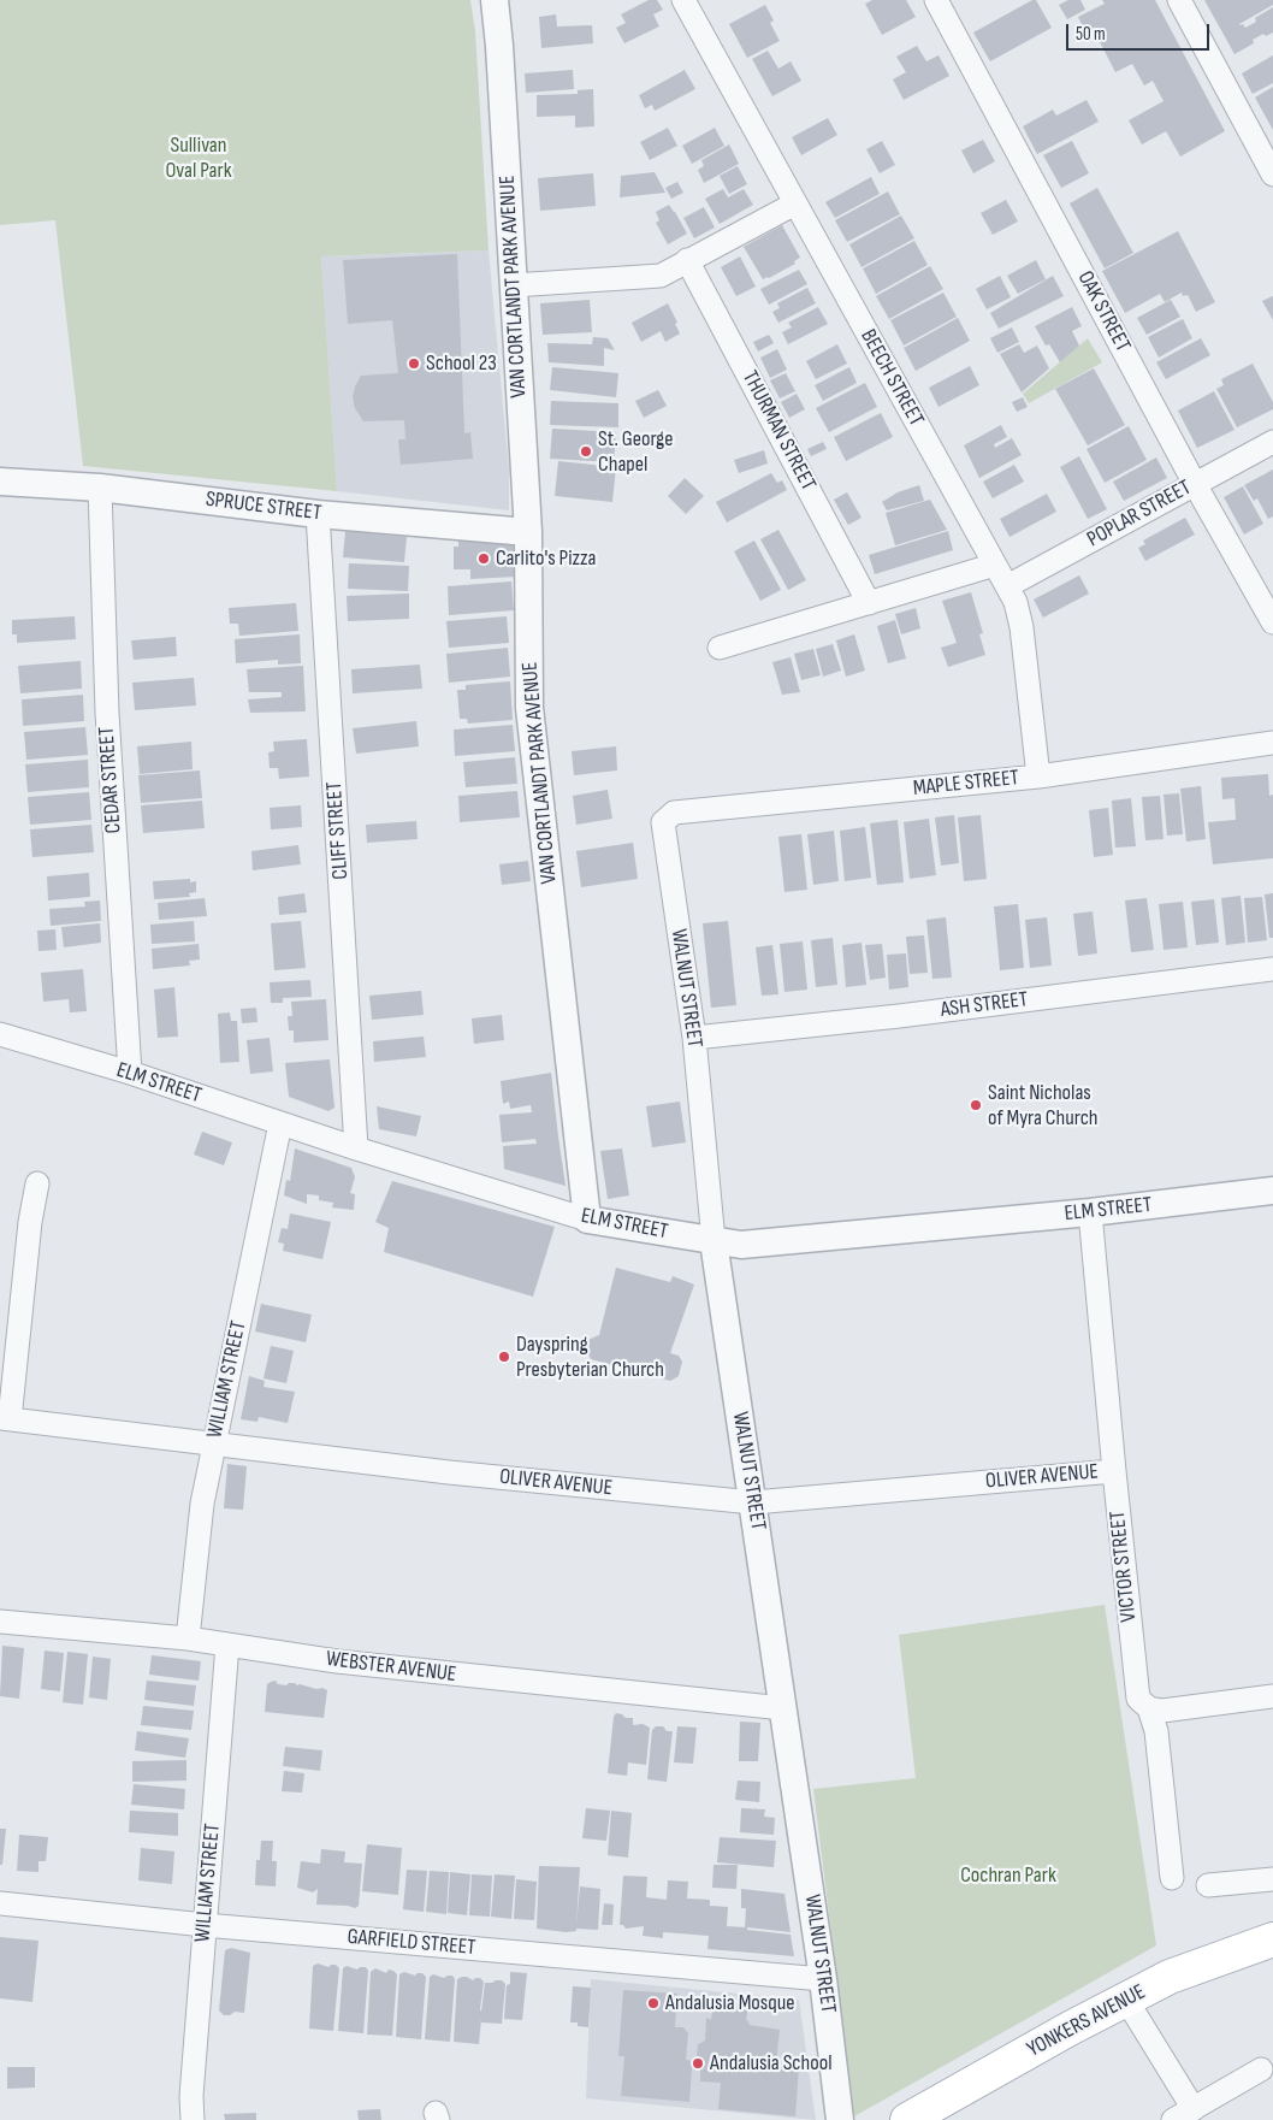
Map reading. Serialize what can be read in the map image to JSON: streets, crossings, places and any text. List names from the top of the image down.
{
  "streets": {
    "main road": ["YONKERS AVENUE"],
    "street": [
      "VAN CORTLANDT PARK AVENUE",
      "OAK STREET",
      "BEECH STREET",
      "THURMAN STREET",
      "SPRUCE STREET",
      "POPLAR STREET",
      "CEDAR STREET",
      "MAPLE STREET",
      "CLIFF STREET",
      "WALNUT STREET",
      "ASH STREET",
      "ELM STREET",
      "WILLIAM STREET",
      "OLIVER AVENUE",
      "VICTOR STREET",
      "WEBSTER AVENUE",
      "GARFIELD STREET"
    ]
  },
  "crossings": [
    ["VAN CORTLANDT PARK AVENUE", "SPRUCE STREET"],
    ["VAN CORTLANDT PARK AVENUE", "ELM STREET"],
    ["OAK STREET", "POPLAR STREET"],
    ["BEECH STREET", "POPLAR STREET"],
    ["BEECH STREET", "MAPLE STREET"],
    ["SPRUCE STREET", "CEDAR STREET"],
    ["SPRUCE STREET", "CLIFF STREET"],
    ["CEDAR STREET", "ELM STREET"],
    ["MAPLE STREET", "WALNUT STREET"],
    ["CLIFF STREET", "ELM STREET"],
    ["WALNUT STREET", "ASH STREET"],
    ["WALNUT STREET", "ELM STREET"],
    ["WALNUT STREET", "OLIVER AVENUE"],
    ["WALNUT STREET", "WEBSTER AVENUE"],
    ["WALNUT STREET", "GARFIELD STREET"],
    ["ELM STREET", "WILLIAM STREET"],
    ["ELM STREET", "VICTOR STREET"],
    ["WILLIAM STREET", "OLIVER AVENUE"],
    ["WILLIAM STREET", "WEBSTER AVENUE"],
    ["WILLIAM STREET", "GARFIELD STREET"],
    ["OLIVER AVENUE", "VICTOR STREET"]
  ],
  "parks": ["Sullivan Oval Park", "Cochran Park"],
  "places": [
    "School 23",
    "St. George Chapel",
    "Carlito's Pizza",
    "Saint Nicholas of Myra Church",
    "Dayspring Presbyterian Church",
    "Andalusia Mosque",
    "Andalusia School"
  ],
  "scale_bar": "50 m"
}
